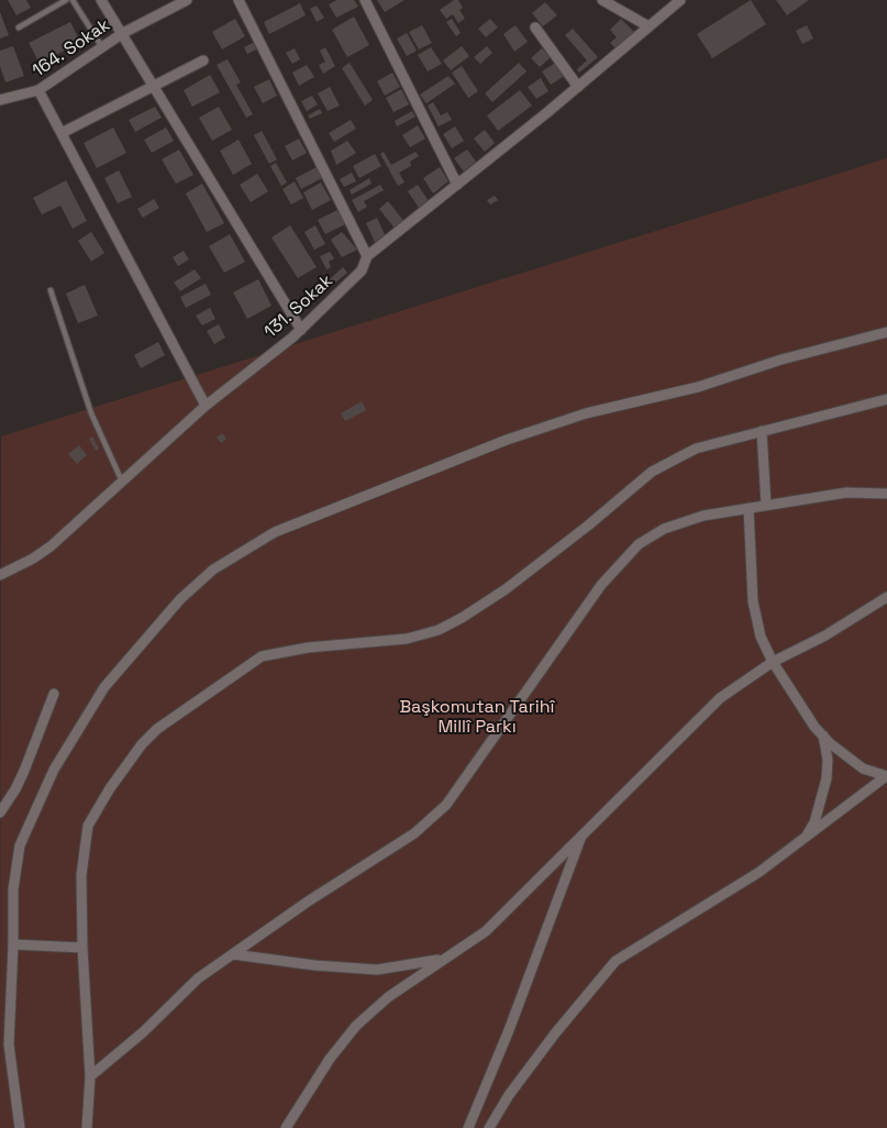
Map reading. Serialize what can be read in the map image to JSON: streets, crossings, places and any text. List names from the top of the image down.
{
  "streets": {
    "street": ["164. Sokak", "131. Sokak"]
  },
  "parks": ["Başkomutan Tarihî Millî Parkı"]
}
